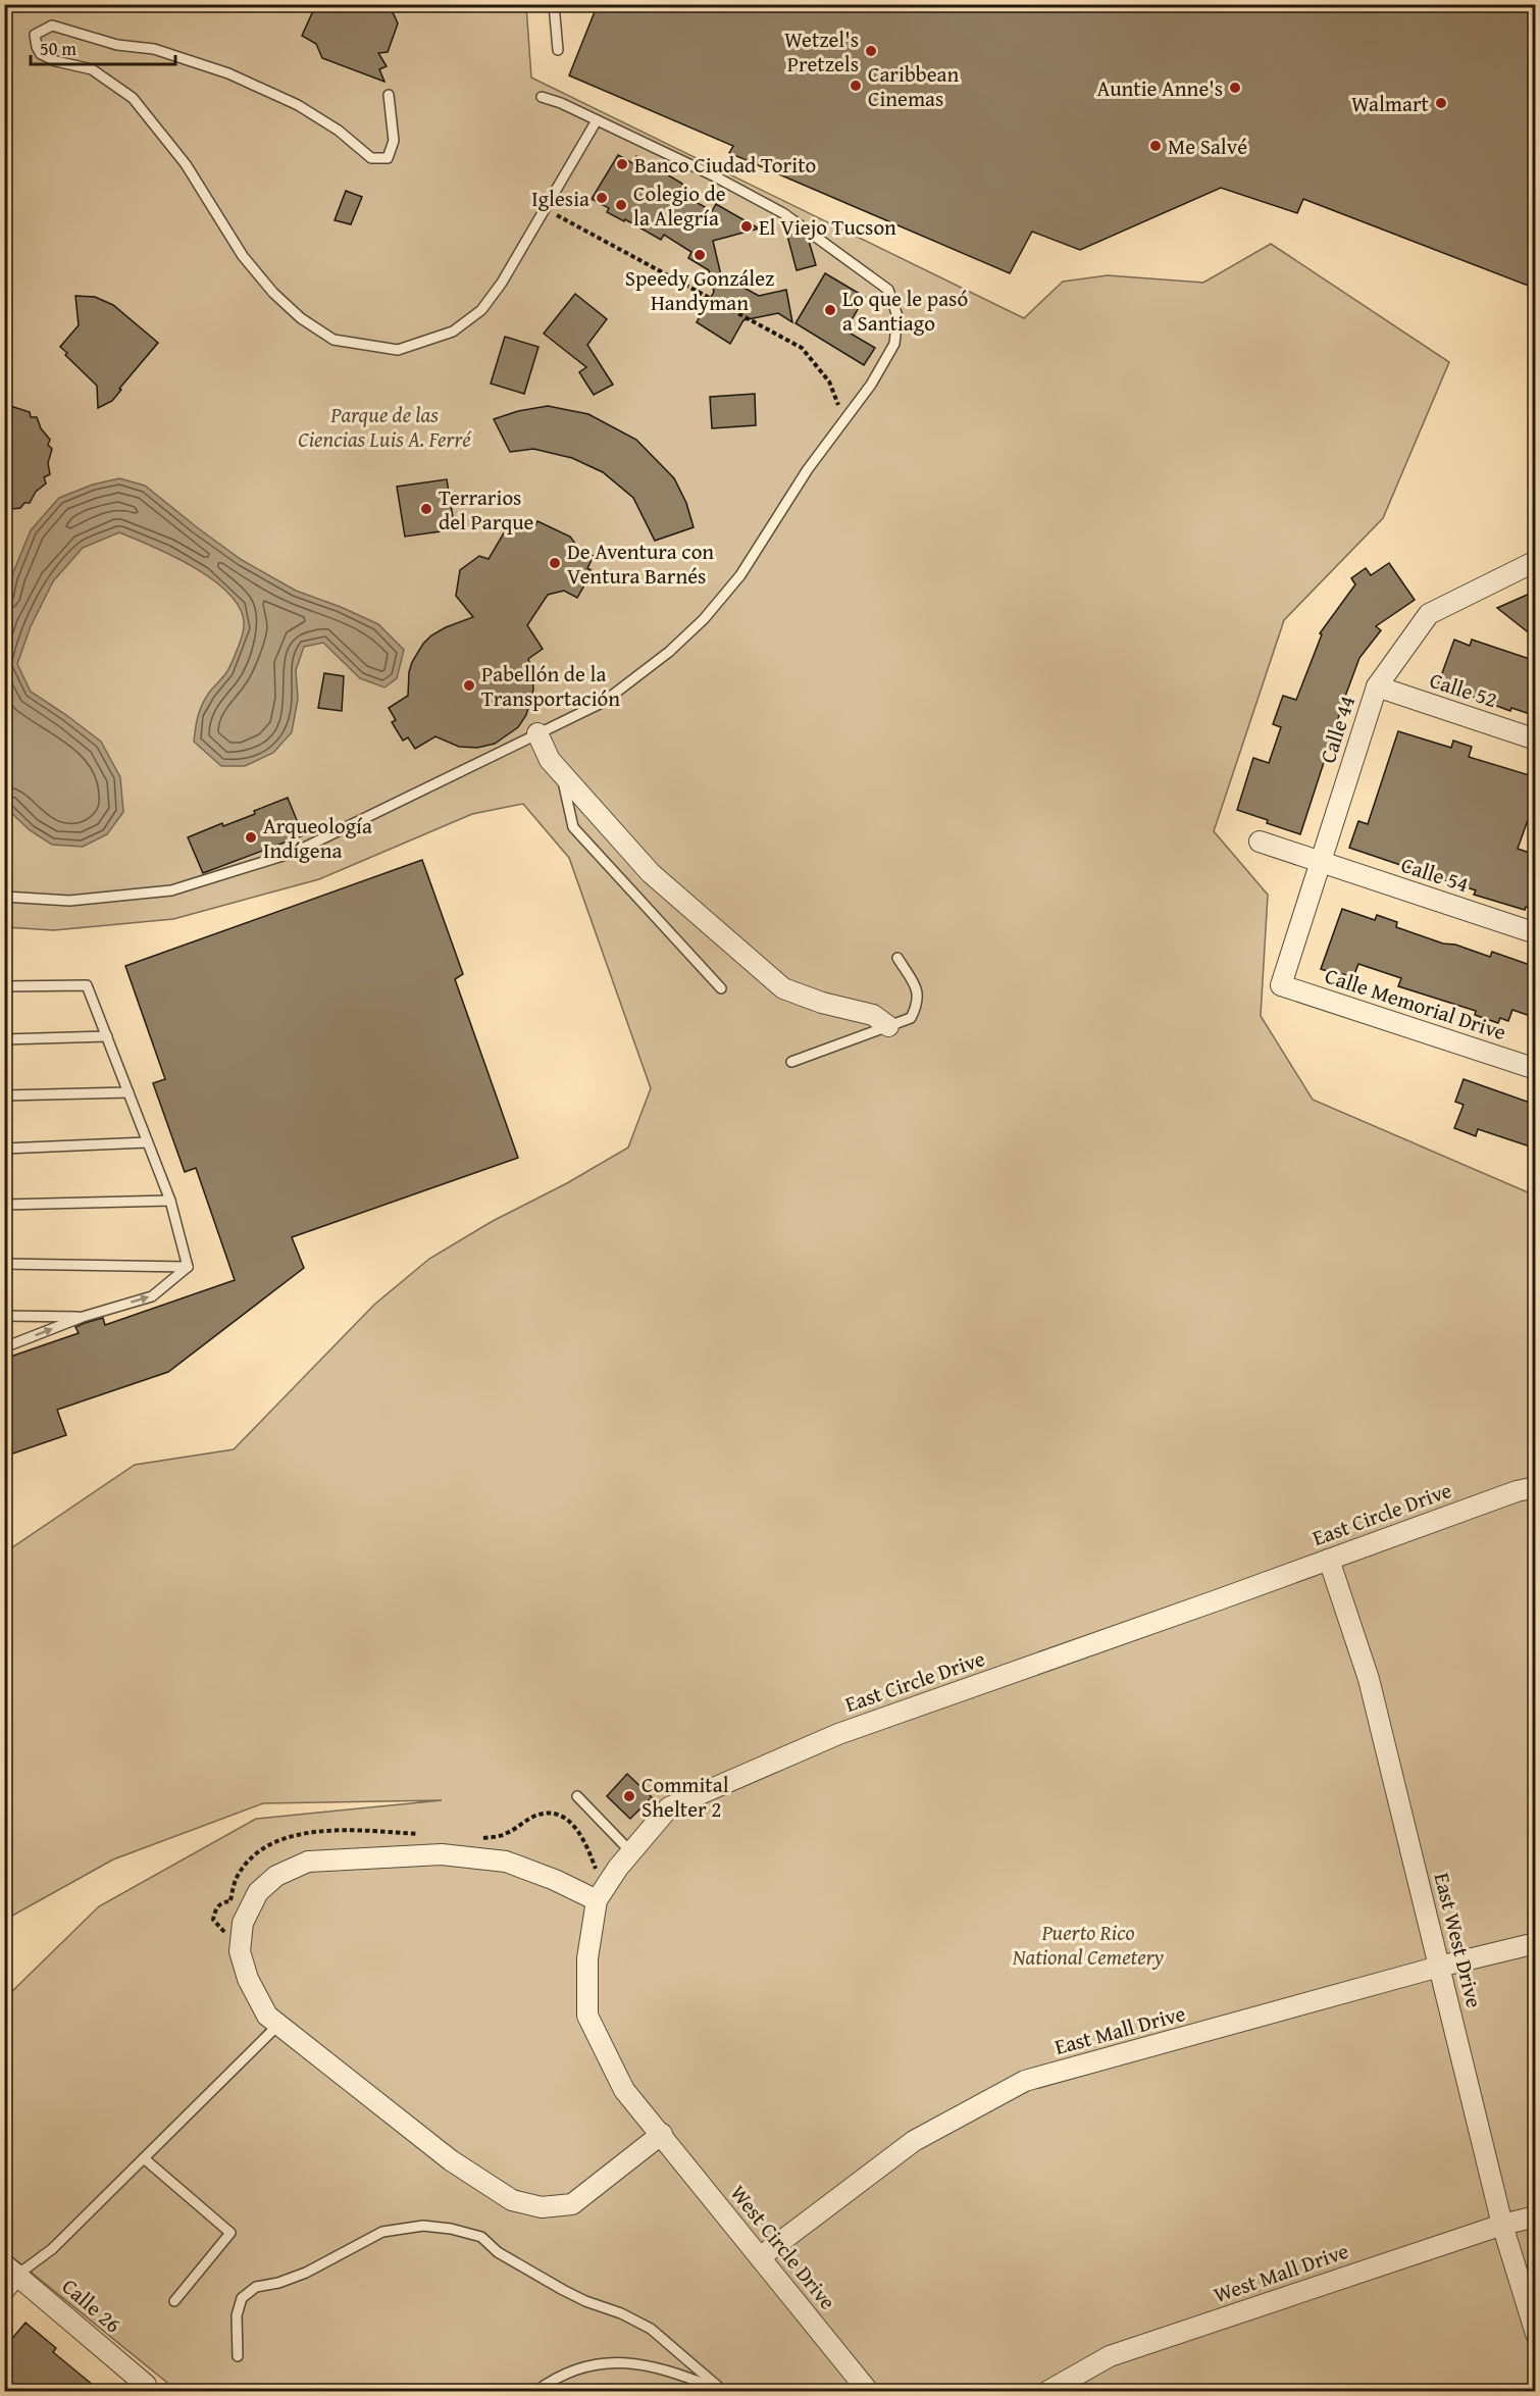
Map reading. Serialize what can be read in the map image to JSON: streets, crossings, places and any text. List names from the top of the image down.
{
  "streets": {
    "street": [
      "Calle 52",
      "Calle 44",
      "Calle 54",
      "Calle Memorial Drive",
      "East Circle Drive",
      "East West Drive",
      "East Mall Drive",
      "West Circle Drive",
      "West Mall Drive",
      "Calle 26"
    ]
  },
  "crossings": [
    ["Calle 52", "Calle 44"],
    ["Calle 44", "Calle 54"],
    ["Calle 44", "Calle Memorial Drive"],
    ["East Circle Drive", "East West Drive"],
    ["East Circle Drive", "West Circle Drive"],
    ["East West Drive", "East Mall Drive"],
    ["East West Drive", "West Mall Drive"],
    ["East Mall Drive", "West Circle Drive"]
  ],
  "parks": ["Parque de las Ciencias Luis A. Ferré", "Puerto Rico National Cemetery"],
  "places": [
    "Wetzel's Pretzels",
    "Caribbean Cinemas",
    "Auntie Anne's",
    "Walmart",
    "Me Salvé",
    "Banco Ciudad Torito",
    "Iglesia",
    "Colegio de la Alegría",
    "El Viejo Tucson",
    "Speedy González Handyman",
    "Lo que le pasó a Santiago",
    "Terrarios del Parque",
    "De Aventura con Ventura Barnés",
    "Pabellón de la Transportación",
    "Arqueología Indígena",
    "Commital Shelter 2"
  ],
  "scale_bar": "50 m"
}
